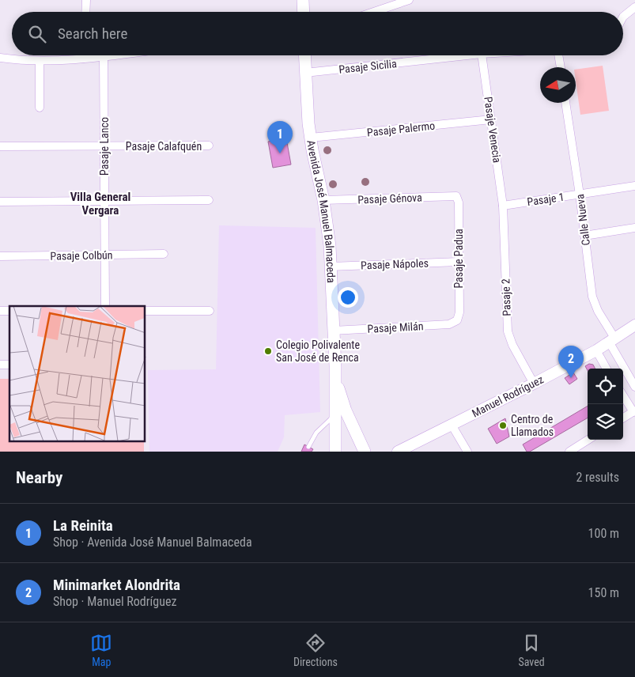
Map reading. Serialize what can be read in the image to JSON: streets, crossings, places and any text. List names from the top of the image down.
{
  "streets": {
    "main road": ["Avenida José Manuel Balmaceda"],
    "street": [
      "Pasaje Sicilia",
      "Pasaje Palermo",
      "Pasaje Venecia",
      "Pasaje Lanco",
      "Pasaje Calafquén",
      "Pasaje Génova",
      "Pasaje 1",
      "Calle Nueva",
      "Pasaje Colbún",
      "Pasaje Padua",
      "Pasaje Nápoles",
      "Pasaje 2",
      "Pasaje Milán",
      "Manuel Rodríguez"
    ]
  },
  "crossings": [
    ["Pasaje Sicilia", "Avenida José Manuel Balmaceda"],
    ["Pasaje Palermo", "Pasaje Venecia"],
    ["Pasaje Palermo", "Avenida José Manuel Balmaceda"],
    ["Pasaje Venecia", "Pasaje 1"],
    ["Pasaje Venecia", "Pasaje 2"],
    ["Pasaje Lanco", "Pasaje Calafquén"],
    ["Pasaje Lanco", "Pasaje Colbún"],
    ["Pasaje Génova", "Avenida José Manuel Balmaceda"],
    ["Pasaje Génova", "Pasaje Padua"],
    ["Pasaje 1", "Calle Nueva"],
    ["Pasaje 1", "Pasaje 2"],
    ["Avenida José Manuel Balmaceda", "Pasaje Nápoles"],
    ["Avenida José Manuel Balmaceda", "Pasaje Milán"],
    ["Calle Nueva", "Manuel Rodríguez"],
    ["Pasaje Padua", "Pasaje Nápoles"],
    ["Pasaje Padua", "Pasaje Milán"],
    ["Pasaje 2", "Manuel Rodríguez"]
  ],
  "districts": ["Villa General Vergara"],
  "places": ["Colegio Polivalente San José de Renca", "Centro de Llamados"],
  "north": "left",
  "page": {
    "search": "Search here",
    "pins": ["1", "2"],
    "heading": ["Nearby", "2 results"],
    "list": [
      {
        "mark": "1",
        "name": "La Reinita",
        "note": "Shop · Avenida José Manuel Balmaceda",
        "value": "100 m"
      },
      {
        "mark": "2",
        "name": "Minimarket Alondrita",
        "note": "Shop · Manuel Rodríguez",
        "value": "150 m"
      }
    ],
    "nav": ["Map", "Directions", "Saved"]
  }
}
